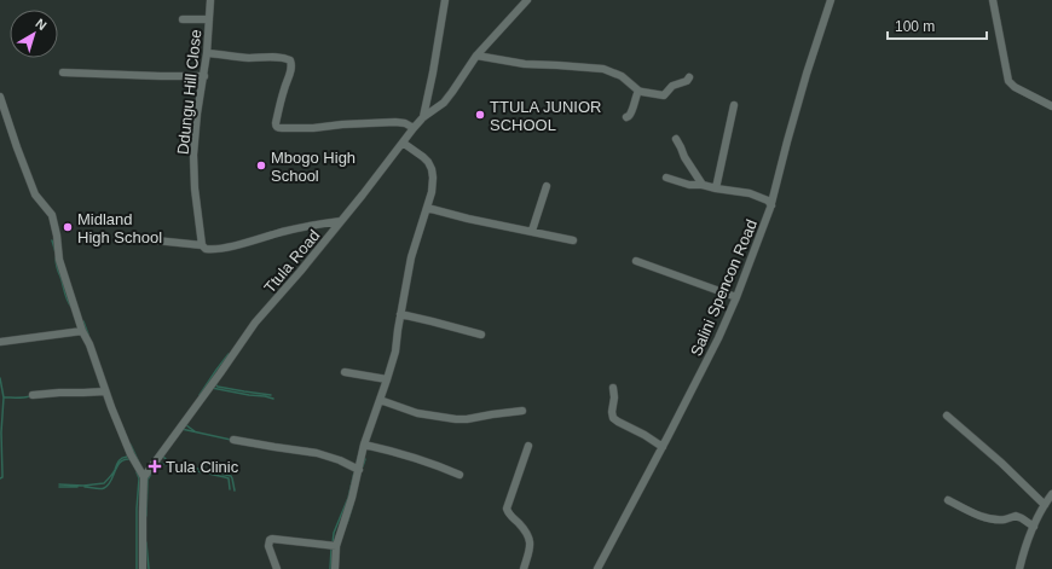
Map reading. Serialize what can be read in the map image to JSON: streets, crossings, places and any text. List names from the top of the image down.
{
  "streets": {
    "street": ["Ddungu Hill Close", "Ttula Road", "Salini Spencon Road"]
  },
  "places": {
    "other": ["TTULA JUNIOR SCHOOL", "Mbogo High School", "Midland High School"],
    "health": ["Tula Clinic"]
  },
  "scale_bar": "100 m",
  "north": "top right"
}
